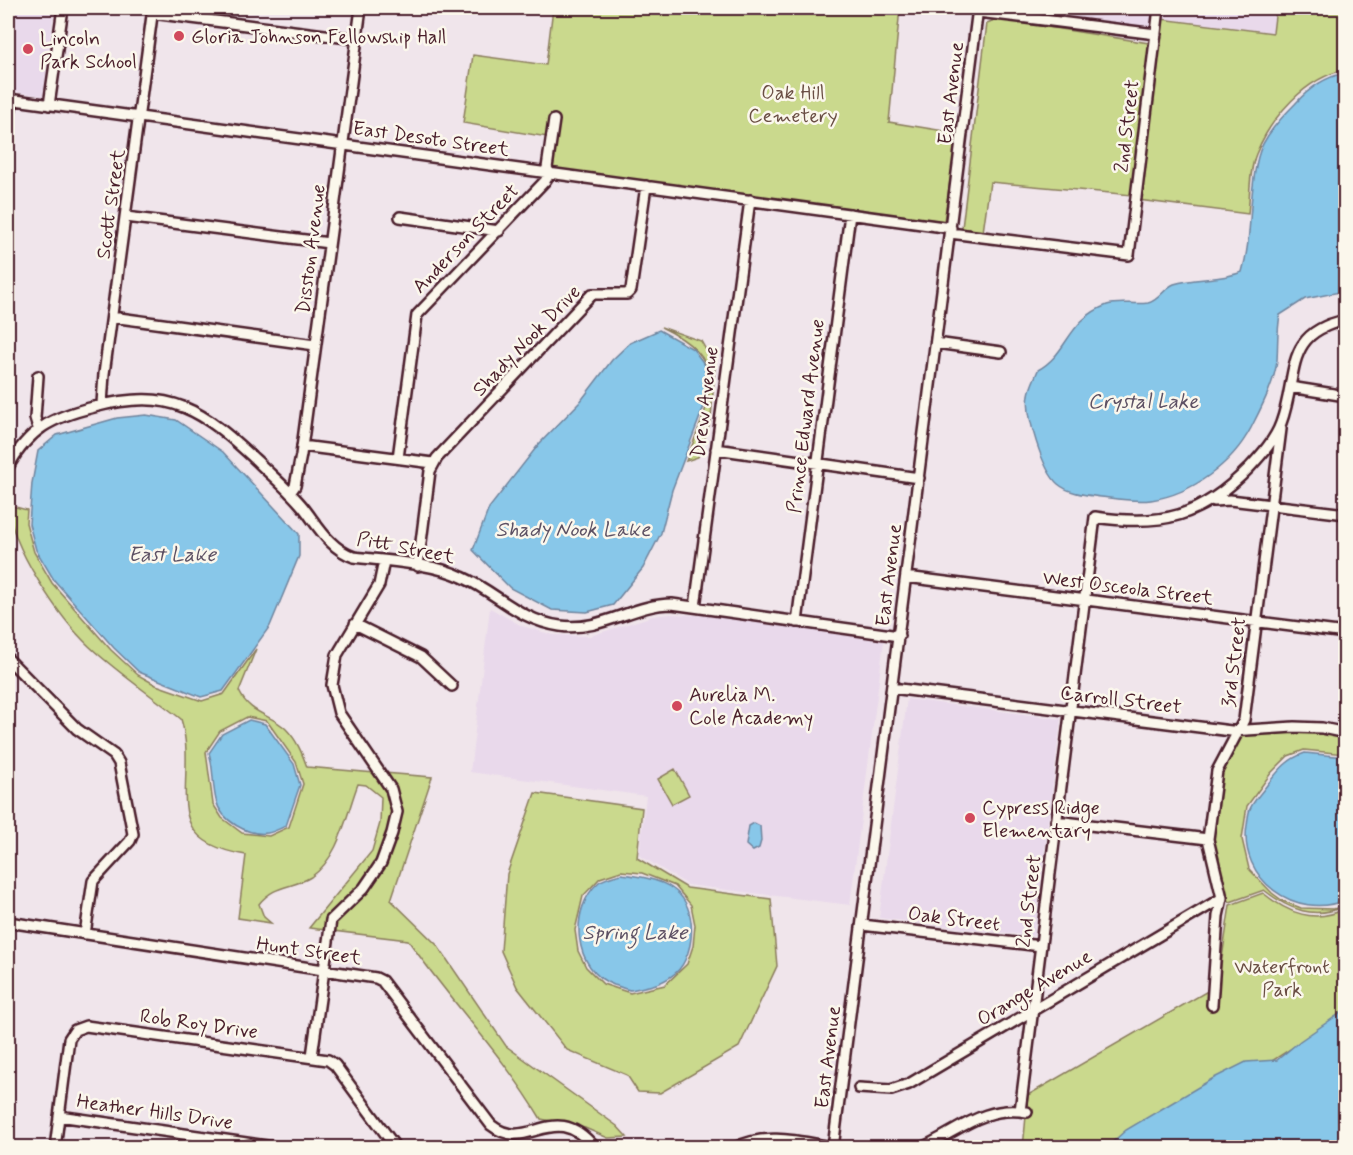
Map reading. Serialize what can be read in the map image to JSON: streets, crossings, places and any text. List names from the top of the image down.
{
  "streets": {
    "street": [
      "East Avenue",
      "2nd Street",
      "East Desoto Street",
      "Scott Street",
      "Anderson Street",
      "Disston Avenue",
      "Shady Nook Drive",
      "Drew Avenue",
      "Prince Edward Avenue",
      "Pitt Street",
      "West Osceola Street",
      "3rd Street",
      "Carroll Street",
      "Oak Street",
      "Hunt Street",
      "Orange Avenue",
      "Rob Roy Drive",
      "Heather Hills Drive"
    ]
  },
  "crossings": [
    ["East Avenue", "East Desoto Street"],
    ["East Avenue", "Pitt Street"],
    ["East Avenue", "West Osceola Street"],
    ["East Avenue", "Carroll Street"],
    ["East Avenue", "Oak Street"],
    ["2nd Street", "East Desoto Street"],
    ["2nd Street", "West Osceola Street"],
    ["2nd Street", "Carroll Street"],
    ["2nd Street", "Oak Street"],
    ["2nd Street", "Orange Avenue"],
    ["East Desoto Street", "Scott Street"],
    ["East Desoto Street", "Anderson Street"],
    ["East Desoto Street", "Disston Avenue"],
    ["East Desoto Street", "Shady Nook Drive"],
    ["East Desoto Street", "Drew Avenue"],
    ["East Desoto Street", "Prince Edward Avenue"],
    ["Scott Street", "Pitt Street"],
    ["Disston Avenue", "Pitt Street"],
    ["Drew Avenue", "Pitt Street"],
    ["Prince Edward Avenue", "Pitt Street"],
    ["West Osceola Street", "3rd Street"],
    ["3rd Street", "Carroll Street"],
    ["3rd Street", "Orange Avenue"],
    ["Rob Roy Drive", "Heather Hills Drive"]
  ],
  "water": [
    "Crystal Lake",
    "Shady Nook Lake",
    "East Lake",
    "Spring Lake"
  ],
  "parks": ["Oak Hill Cemetery", "Waterfront Park"],
  "places": [
    "Gloria Johnson Fellowship Hall",
    "Lincoln Park School",
    "Aurelia M. Cole Academy",
    "Cypress Ridge Elementary"
  ]
}
